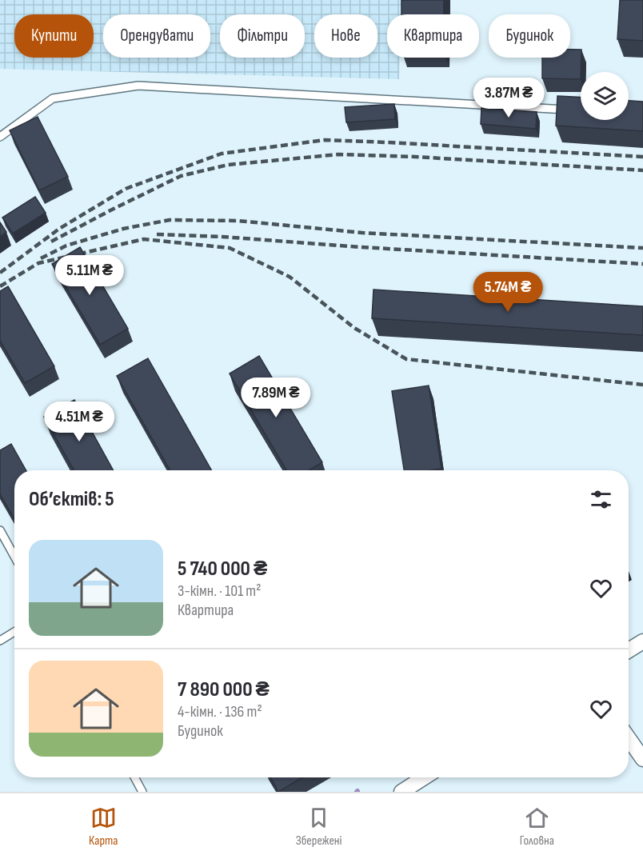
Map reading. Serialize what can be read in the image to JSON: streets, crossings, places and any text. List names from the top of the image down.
{
  "page": {
    "chip": [
      "Купити",
      "Орендувати",
      "Фільтри",
      "Нове",
      "Квартира",
      "Будинок"
    ],
    "price": [
      "3.87M ₴",
      "5.11M ₴",
      "5.74M ₴",
      "7.89M ₴",
      "4.51M ₴"
    ],
    "heading": "Об’єктів: 5",
    "list": [
      {
        "name": "5 740 000 ₴",
        "note": "3-кімн. · 101 m² · Квартира"
      },
      {
        "name": "7 890 000 ₴",
        "note": "4-кімн. · 136 m² · Будинок"
      }
    ],
    "tabs": ["Карта", "Збережені", "Головна"]
  }
}
